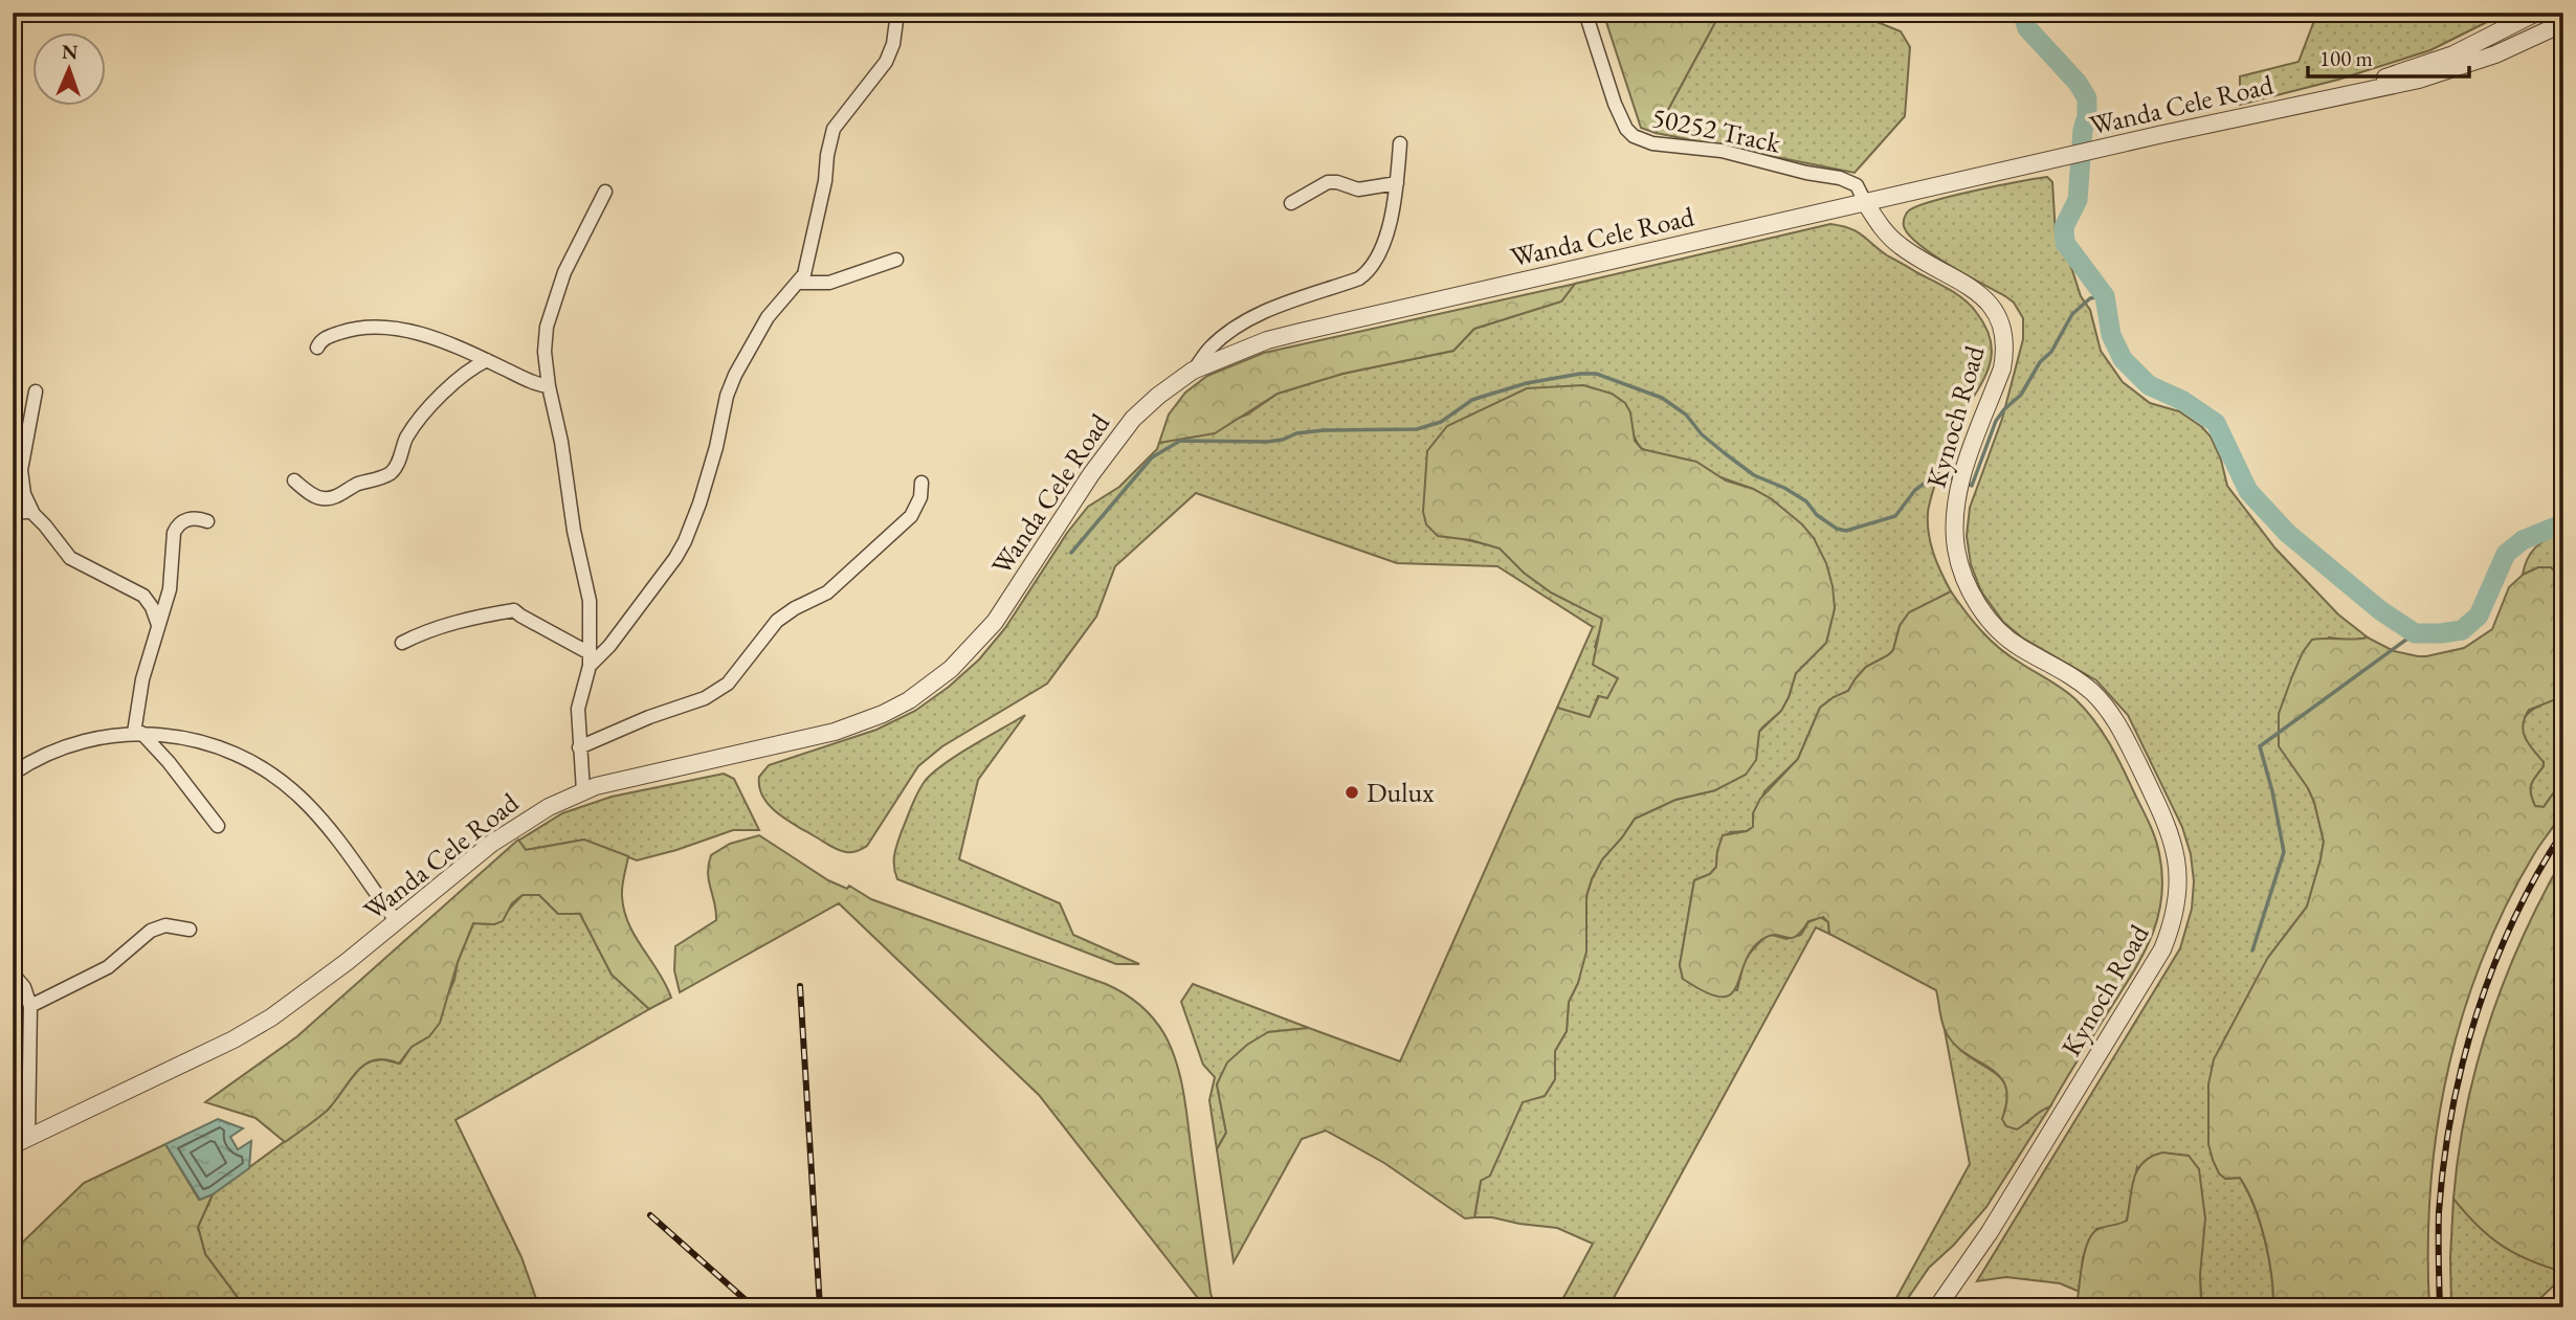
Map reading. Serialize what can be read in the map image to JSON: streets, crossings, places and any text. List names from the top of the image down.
{
  "streets": {
    "street": ["Wanda Cele Road", "50252 Track", "Kynoch Road"]
  },
  "crossings": [
    ["Wanda Cele Road", "50252 Track"],
    ["Wanda Cele Road", "Kynoch Road"],
    ["50252 Track", "Kynoch Road"]
  ],
  "places": ["Dulux"],
  "scale_bar": "100 m",
  "north": "top"
}
